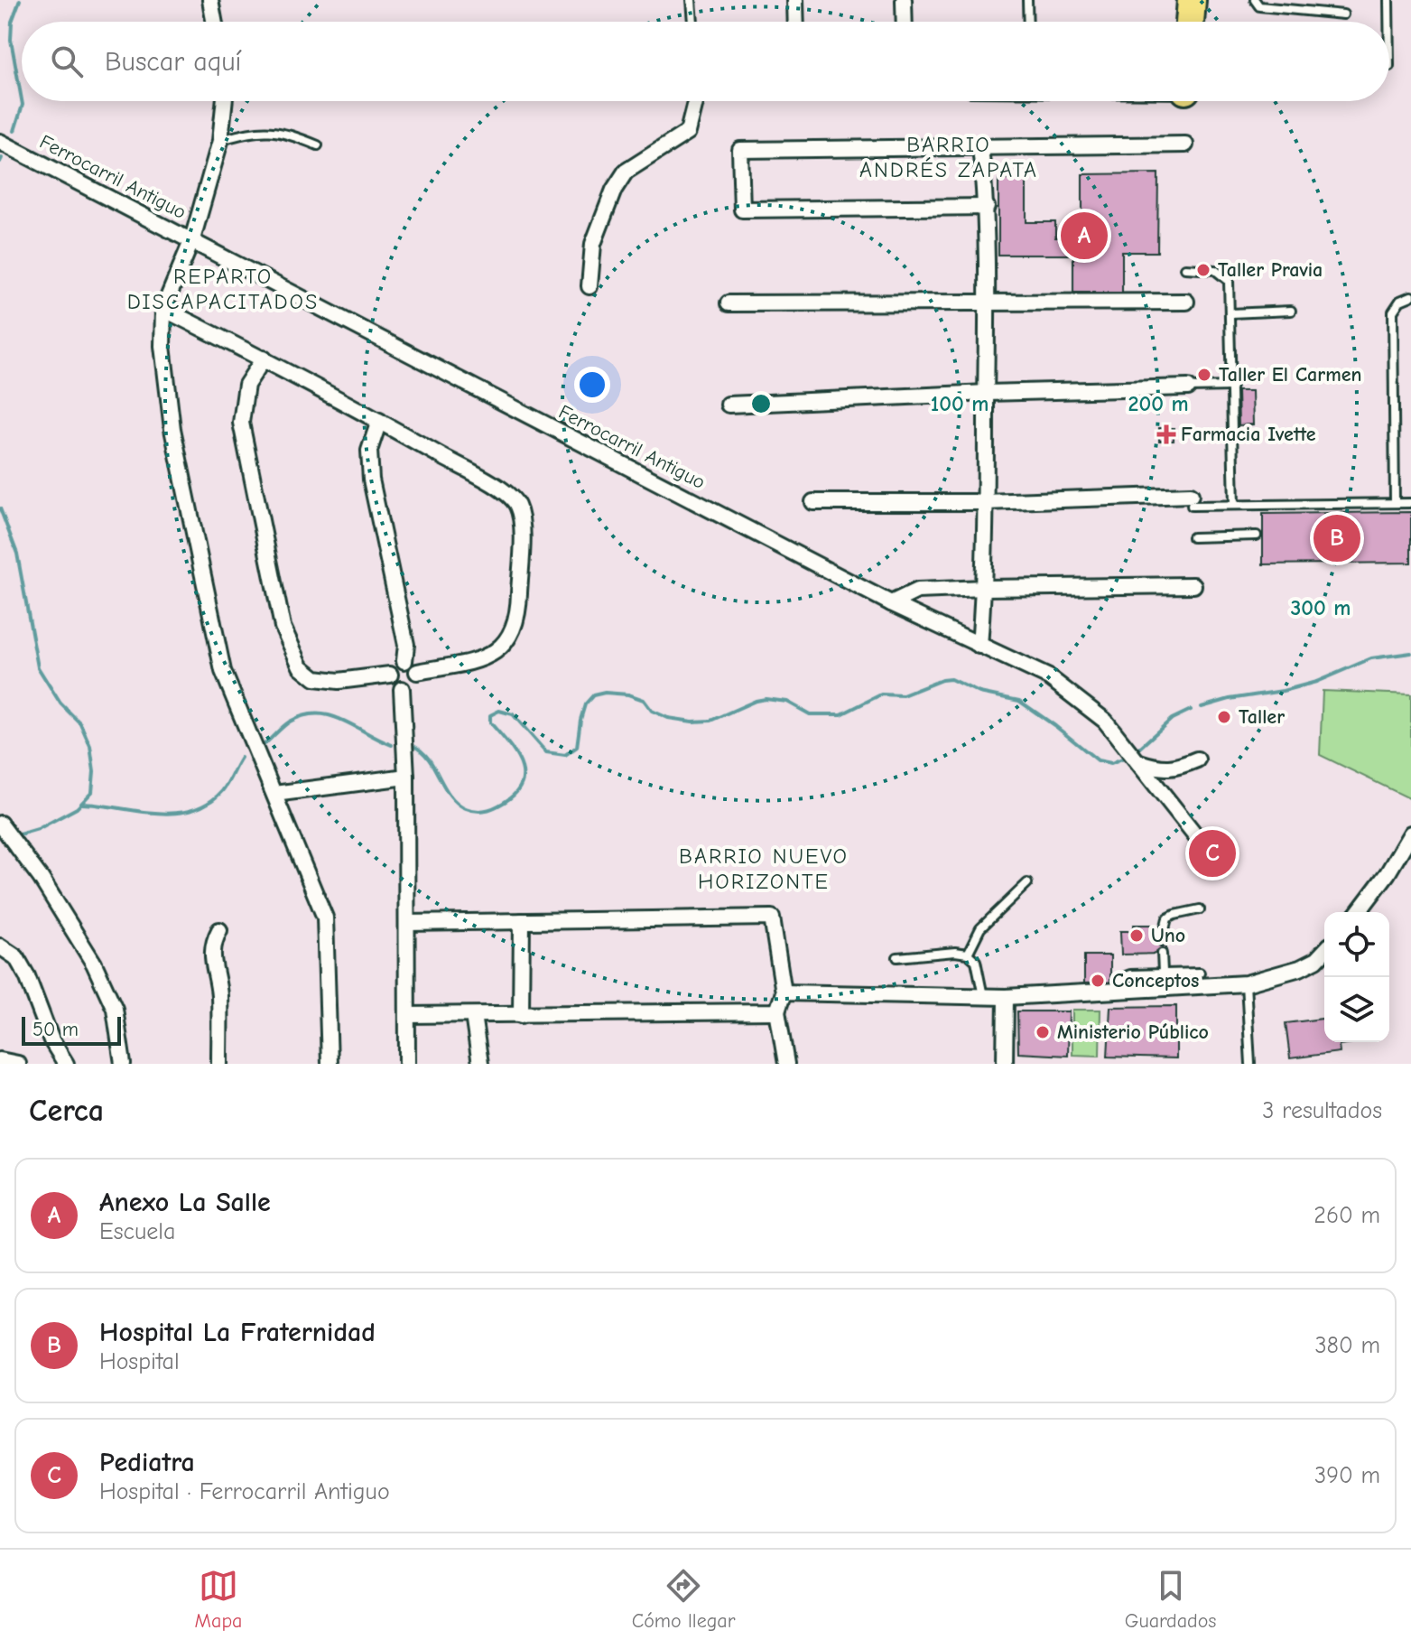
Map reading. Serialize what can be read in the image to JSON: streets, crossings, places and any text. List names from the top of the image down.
{
  "streets": {
    "street": ["Ferrocarril Antiguo"]
  },
  "districts": ["BARRIO ANDRÉS ZAPATA", "REPARTO DISCAPACITADOS", "BARRIO NUEVO HORIZONTE"],
  "places": {
    "other": [
      "Taller Pravia",
      "Taller El Carmen",
      "Taller",
      "Uno",
      "Conceptos",
      "Ministerio Público"
    ],
    "health": ["Farmacia Ivette"]
  },
  "scale_bar": "50 m",
  "page": {
    "search": "Buscar aquí",
    "pins": ["A", "B", "C"],
    "scale": "50 m",
    "heading": ["Cerca", "3 resultados"],
    "list": [
      {
        "mark": "A",
        "name": "Anexo La Salle",
        "note": "Escuela",
        "value": "260 m"
      },
      {
        "mark": "B",
        "name": "Hospital La Fraternidad",
        "note": "Hospital",
        "value": "380 m"
      },
      {
        "mark": "C",
        "name": "Pediatra",
        "note": "Hospital · Ferrocarril Antiguo",
        "value": "390 m"
      }
    ],
    "nav": ["Mapa", "Cómo llegar", "Guardados"]
  },
  "rings": ["100 m", "200 m", "300 m"]
}
